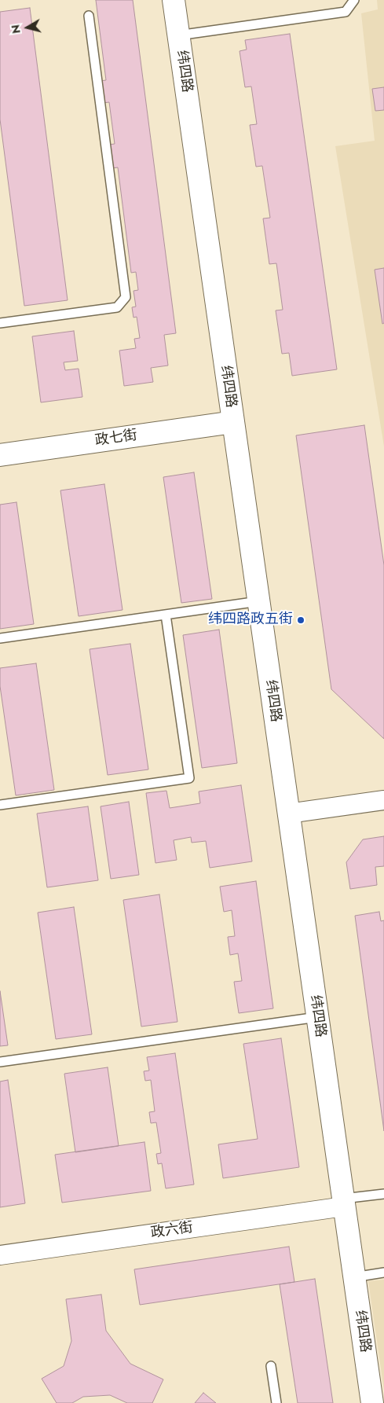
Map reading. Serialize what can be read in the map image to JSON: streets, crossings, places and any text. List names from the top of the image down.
{
  "streets": {
    "street": ["纬四路", "政七街", "政六街"]
  },
  "crossings": [
    ["纬四路", "政七街"],
    ["纬四路", "政六街"]
  ],
  "places": ["纬四路政五街"],
  "north": "left"
}
